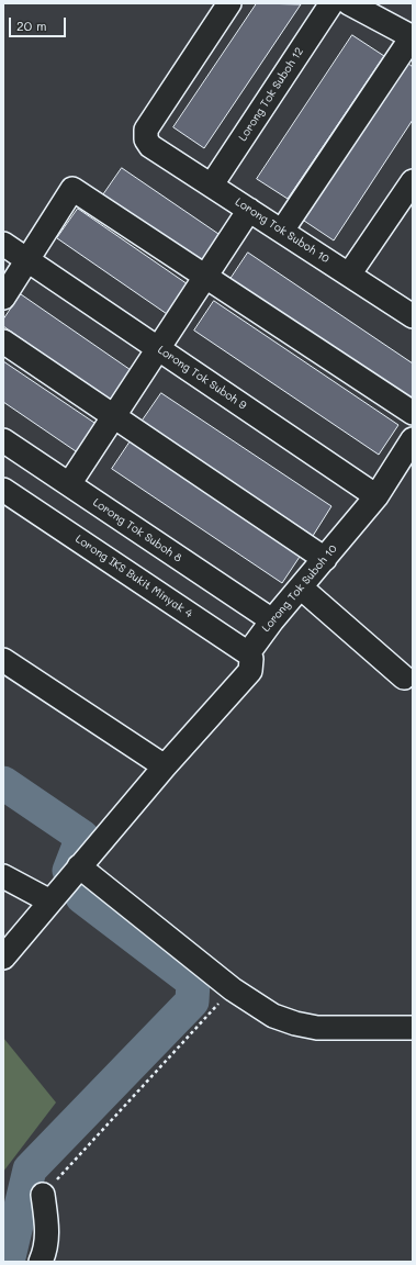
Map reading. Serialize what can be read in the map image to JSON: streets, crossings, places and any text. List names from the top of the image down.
{
  "streets": {
    "street": [
      "Lorong Tok Suboh 12",
      "Lorong Tok Suboh 10",
      "Lorong Tok Suboh 9",
      "Lorong Tok Suboh 8",
      "Lorong IKS Bukit Minyak 4"
    ]
  },
  "crossings": [
    ["Lorong Tok Suboh 12", "Lorong Tok Suboh 10"],
    ["Lorong Tok Suboh 10", "Lorong Tok Suboh 9"],
    ["Lorong Tok Suboh 10", "Lorong Tok Suboh 8"],
    ["Lorong Tok Suboh 10", "Lorong IKS Bukit Minyak 4"]
  ],
  "scale_bar": "20 m"
}
